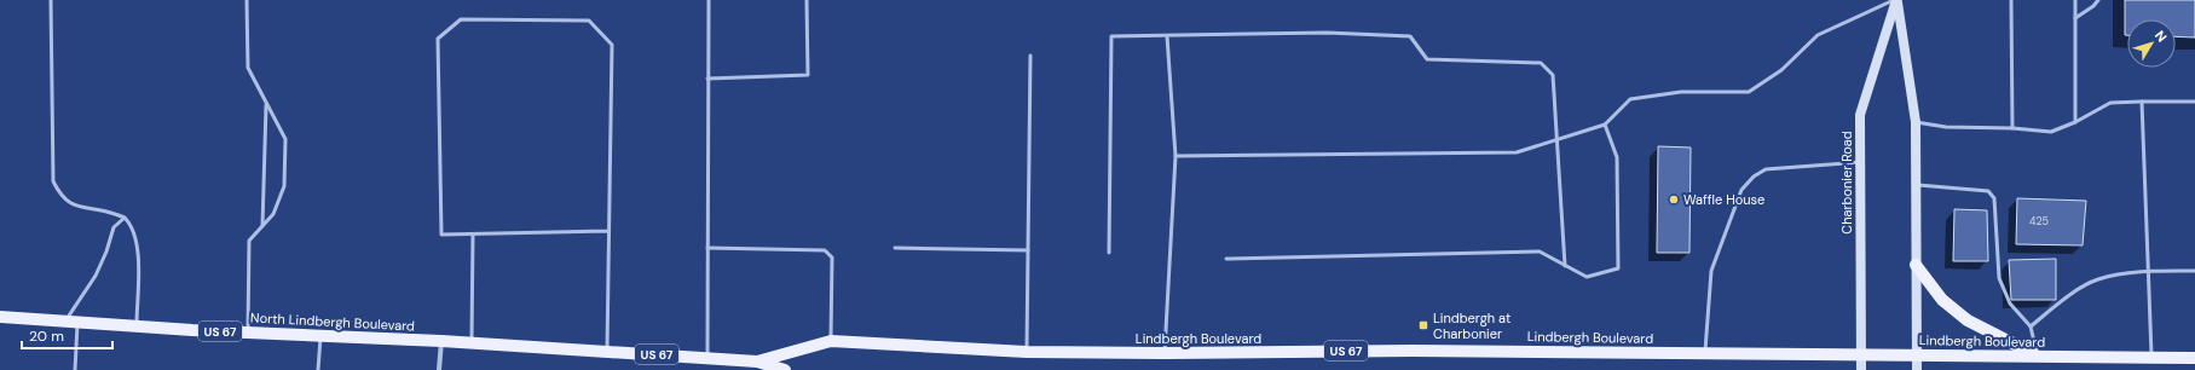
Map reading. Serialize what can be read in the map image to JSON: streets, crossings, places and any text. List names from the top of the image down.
{
  "streets": {
    "main road": [
      "Charbonier Road",
      "North Lindbergh Boulevard",
      "US 67",
      "Lindbergh Boulevard"
    ]
  },
  "crossings": [
    ["Charbonier Road", "Lindbergh Boulevard"],
    ["North Lindbergh Boulevard", "Lindbergh Boulevard"]
  ],
  "places": {
    "other": ["Waffle House"],
    "transit": ["Lindbergh at Charbonier"]
  },
  "house_numbers": ["425"],
  "scale_bar": "20 m",
  "north": "top right"
}
